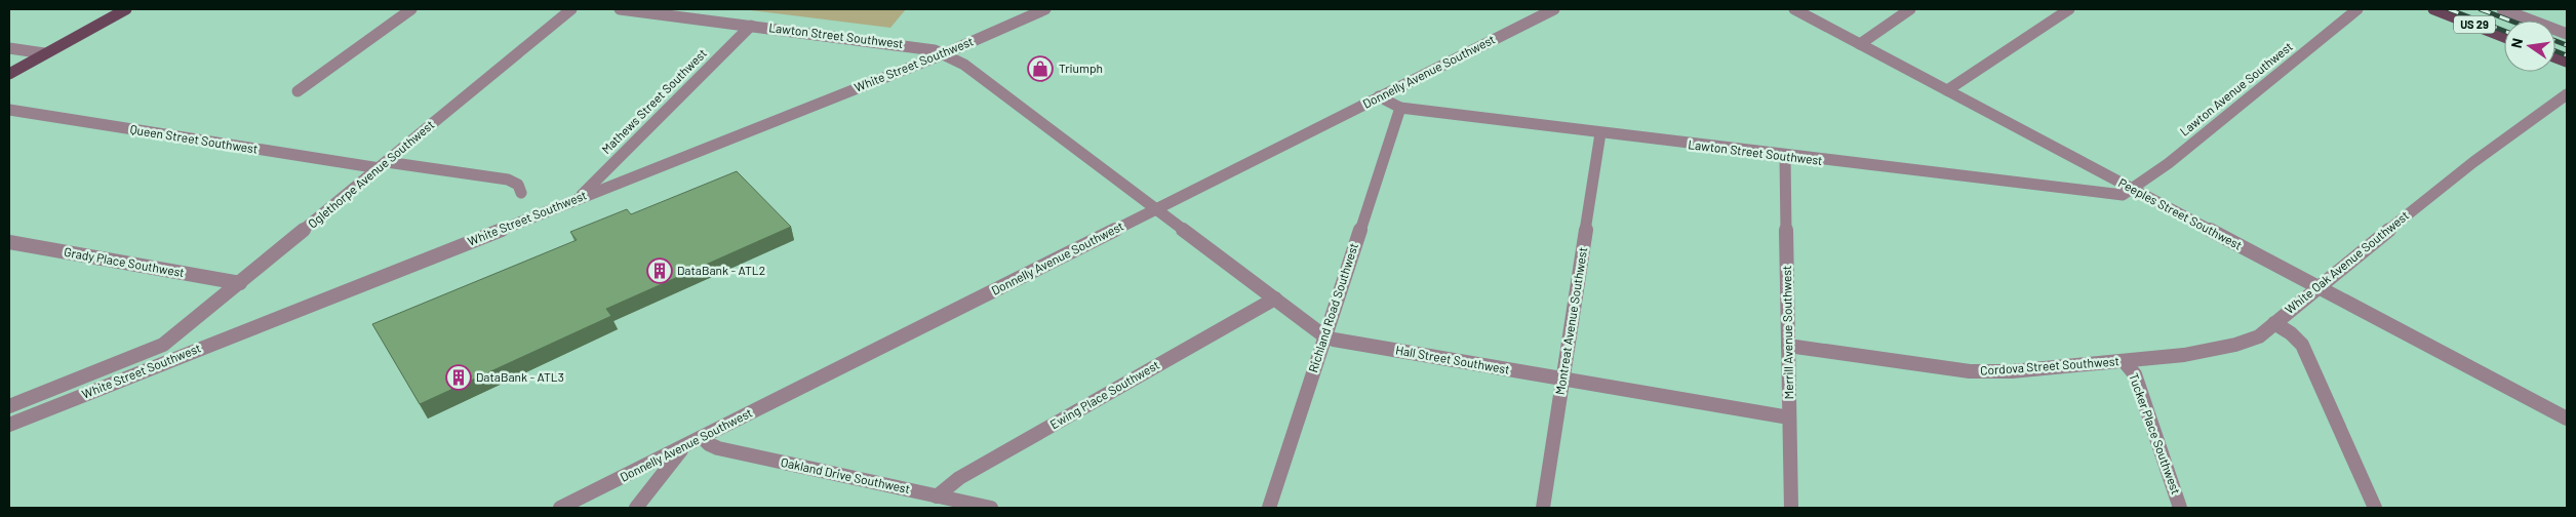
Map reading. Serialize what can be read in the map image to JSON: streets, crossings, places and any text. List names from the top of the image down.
{
  "streets": {
    "main road": ["US 29"],
    "street": [
      "Lawton Street Southwest",
      "White Street Southwest",
      "Donnelly Avenue Southwest",
      "Lawton Avenue Southwest",
      "Mathews Street Southwest",
      "Queen Street Southwest",
      "Oglethorpe Avenue Southwest",
      "Peeples Street Southwest",
      "Grady Place Southwest",
      "White Oak Avenue Southwest",
      "Richland Road Southwest",
      "Montreat Avenue Southwest",
      "Merrill Avenue Southwest",
      "Hall Street Southwest",
      "Cordova Street Southwest",
      "Ewing Place Southwest",
      "Tucker Place Southwest",
      "Oakland Drive Southwest"
    ]
  },
  "crossings": [
    ["Lawton Street Southwest", "Donnelly Avenue Southwest"],
    ["Lawton Street Southwest", "Lawton Avenue Southwest"],
    ["Lawton Street Southwest", "Mathews Street Southwest"],
    ["Lawton Street Southwest", "Peeples Street Southwest"],
    ["Lawton Street Southwest", "Richland Road Southwest"],
    ["Lawton Street Southwest", "Montreat Avenue Southwest"],
    ["Lawton Street Southwest", "Merrill Avenue Southwest"],
    ["Lawton Street Southwest", "Hall Street Southwest"],
    ["White Street Southwest", "Mathews Street Southwest"],
    ["Donnelly Avenue Southwest", "Hall Street Southwest"],
    ["Donnelly Avenue Southwest", "Oakland Drive Southwest"],
    ["Lawton Avenue Southwest", "Peeples Street Southwest"],
    ["Queen Street Southwest", "Oglethorpe Avenue Southwest"],
    ["Oglethorpe Avenue Southwest", "Grady Place Southwest"],
    ["Peeples Street Southwest", "White Oak Avenue Southwest"],
    ["White Oak Avenue Southwest", "Cordova Street Southwest"],
    ["Richland Road Southwest", "Hall Street Southwest"],
    ["Montreat Avenue Southwest", "Hall Street Southwest"],
    ["Merrill Avenue Southwest", "Hall Street Southwest"],
    ["Merrill Avenue Southwest", "Cordova Street Southwest"],
    ["Hall Street Southwest", "Ewing Place Southwest"],
    ["Cordova Street Southwest", "Tucker Place Southwest"],
    ["Ewing Place Southwest", "Oakland Drive Southwest"]
  ],
  "places": {
    "shop": ["Triumph"],
    "building": ["DataBank - ATL2", "DataBank - ATL3"]
  },
  "north": "left"
}
